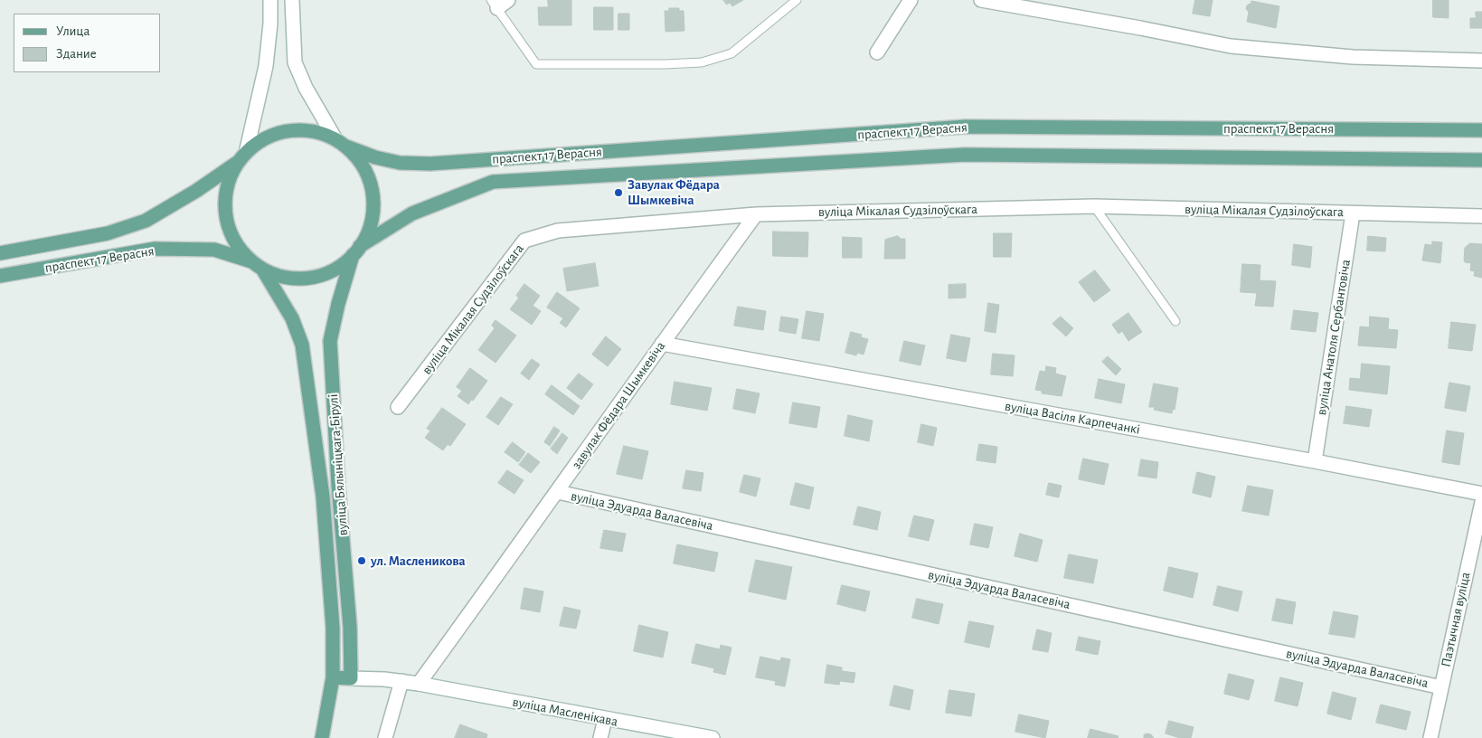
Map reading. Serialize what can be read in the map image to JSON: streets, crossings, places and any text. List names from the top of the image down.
{
  "streets": {
    "main road": ["праспект 17 Верасня", "вуліца Бялыніцкага-Бірулі"],
    "street": [
      "вуліца Мікалая Судзілоўскага",
      "вуліца Анатоля Сербантовіча",
      "завулак Фёдара Шымкевіча",
      "вуліца Васіля Карпечанкі",
      "вуліца Эдуарда Валасевіча",
      "Паэтычная вуліца",
      "вуліца Масленікава"
    ]
  },
  "crossings": [
    ["праспект 17 Верасня", "вуліца Бялыніцкага-Бірулі"],
    ["вуліца Мікалая Судзілоўскага", "вуліца Анатоля Сербантовіча"],
    ["вуліца Мікалая Судзілоўскага", "завулак Фёдара Шымкевіча"],
    ["вуліца Анатоля Сербантовіча", "вуліца Васіля Карпечанкі"],
    ["завулак Фёдара Шымкевіча", "вуліца Васіля Карпечанкі"],
    ["завулак Фёдара Шымкевіча", "вуліца Эдуарда Валасевіча"],
    ["завулак Фёдара Шымкевіча", "вуліца Масленікава"],
    ["вуліца Эдуарда Валасевіча", "Паэтычная вуліца"]
  ],
  "places": ["Завулак Фёдара Шымкевіча", "ул. Масленикова"],
  "legend": ["Улица", "Здание"]
}
